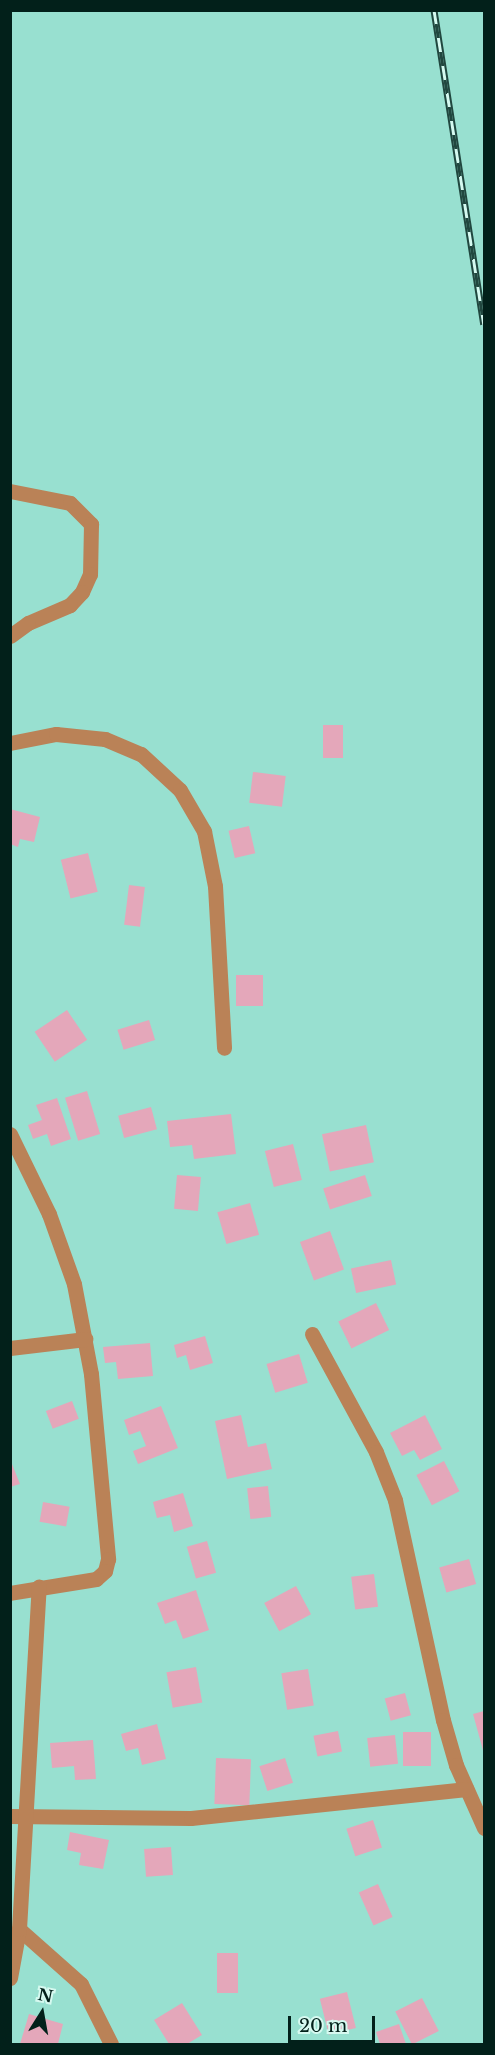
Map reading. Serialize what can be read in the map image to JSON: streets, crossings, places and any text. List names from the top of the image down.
{
  "scale_bar": "20 m",
  "north": "top"
}
